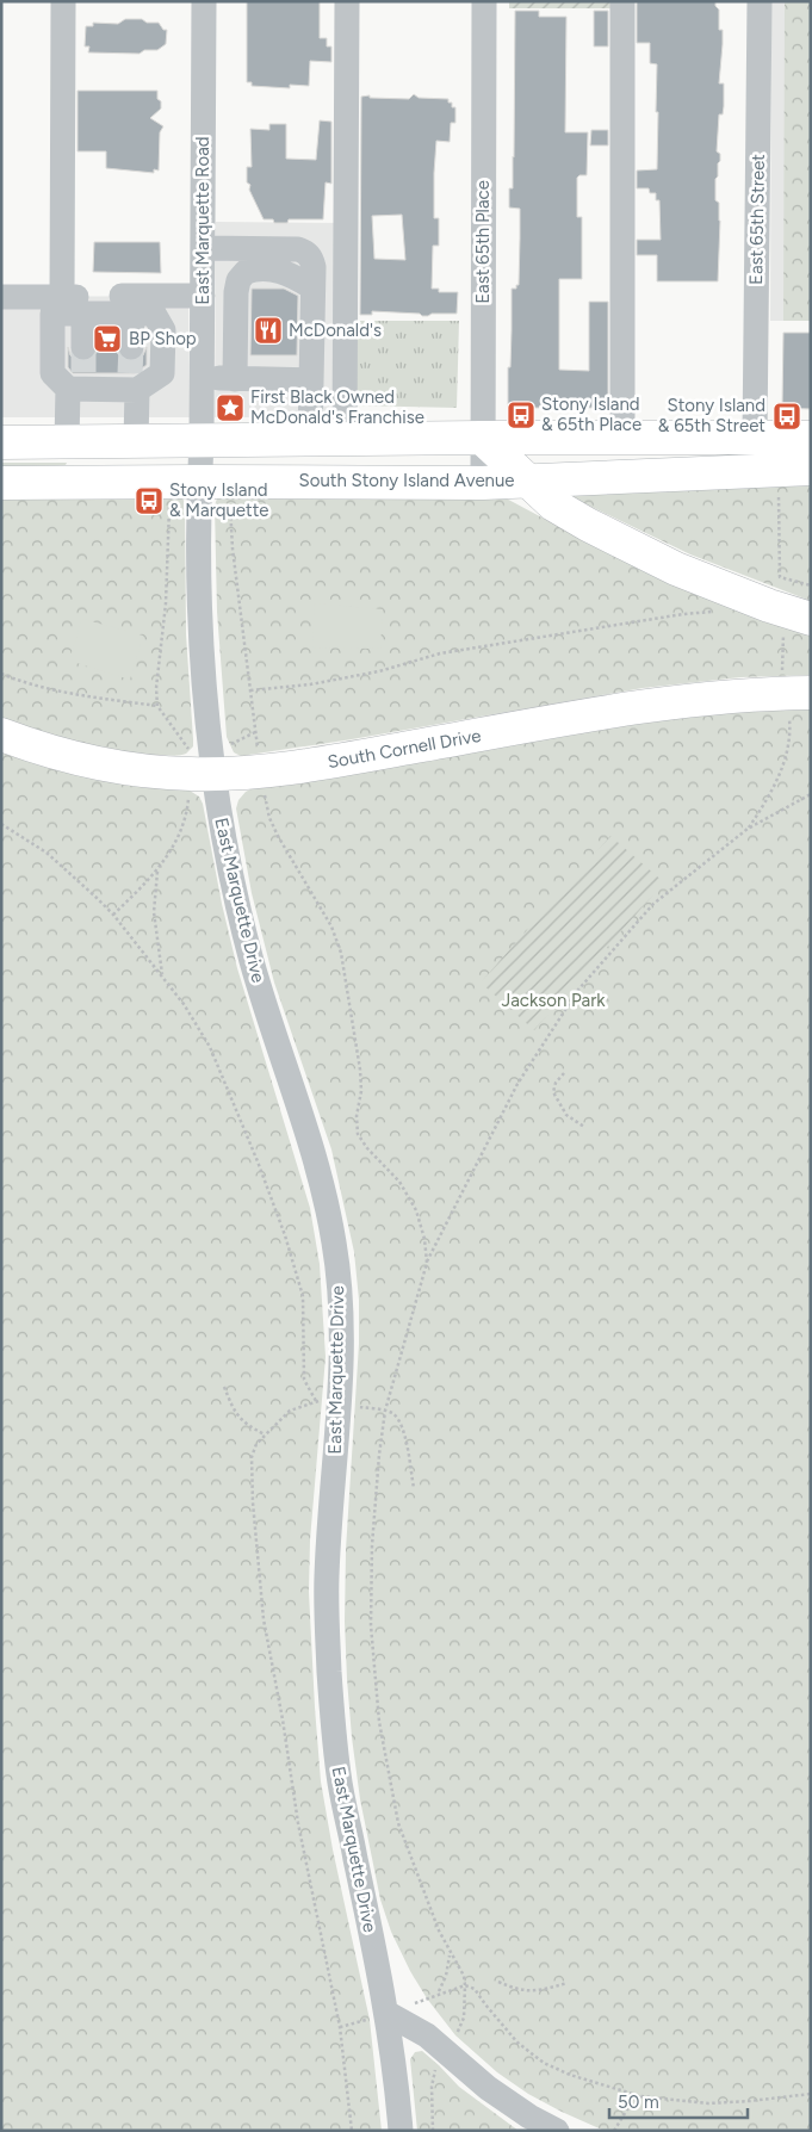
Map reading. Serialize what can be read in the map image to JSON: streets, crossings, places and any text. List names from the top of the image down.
{
  "streets": {
    "main road": ["South Stony Island Avenue", "South Cornell Drive"],
    "street": [
      "East 65th Street",
      "East Marquette Road",
      "East 65th Place",
      "East Marquette Drive"
    ]
  },
  "crossings": [
    ["East Marquette Road", "East Marquette Drive"],
    ["East 65th Place", "South Stony Island Avenue"],
    ["South Stony Island Avenue", "East Marquette Drive"],
    ["South Cornell Drive", "East Marquette Drive"]
  ],
  "parks": ["Jackson Park"],
  "places": {
    "restaurant": ["McDonald's"],
    "supermarket": ["BP Shop"],
    "place": ["First Black Owned McDonald's Franchise"],
    "bus stop": ["Stony Island & 65th Place", "Stony Island & 65th Street", "Stony Island & Marquette"]
  },
  "scale_bar": "50 m"
}
